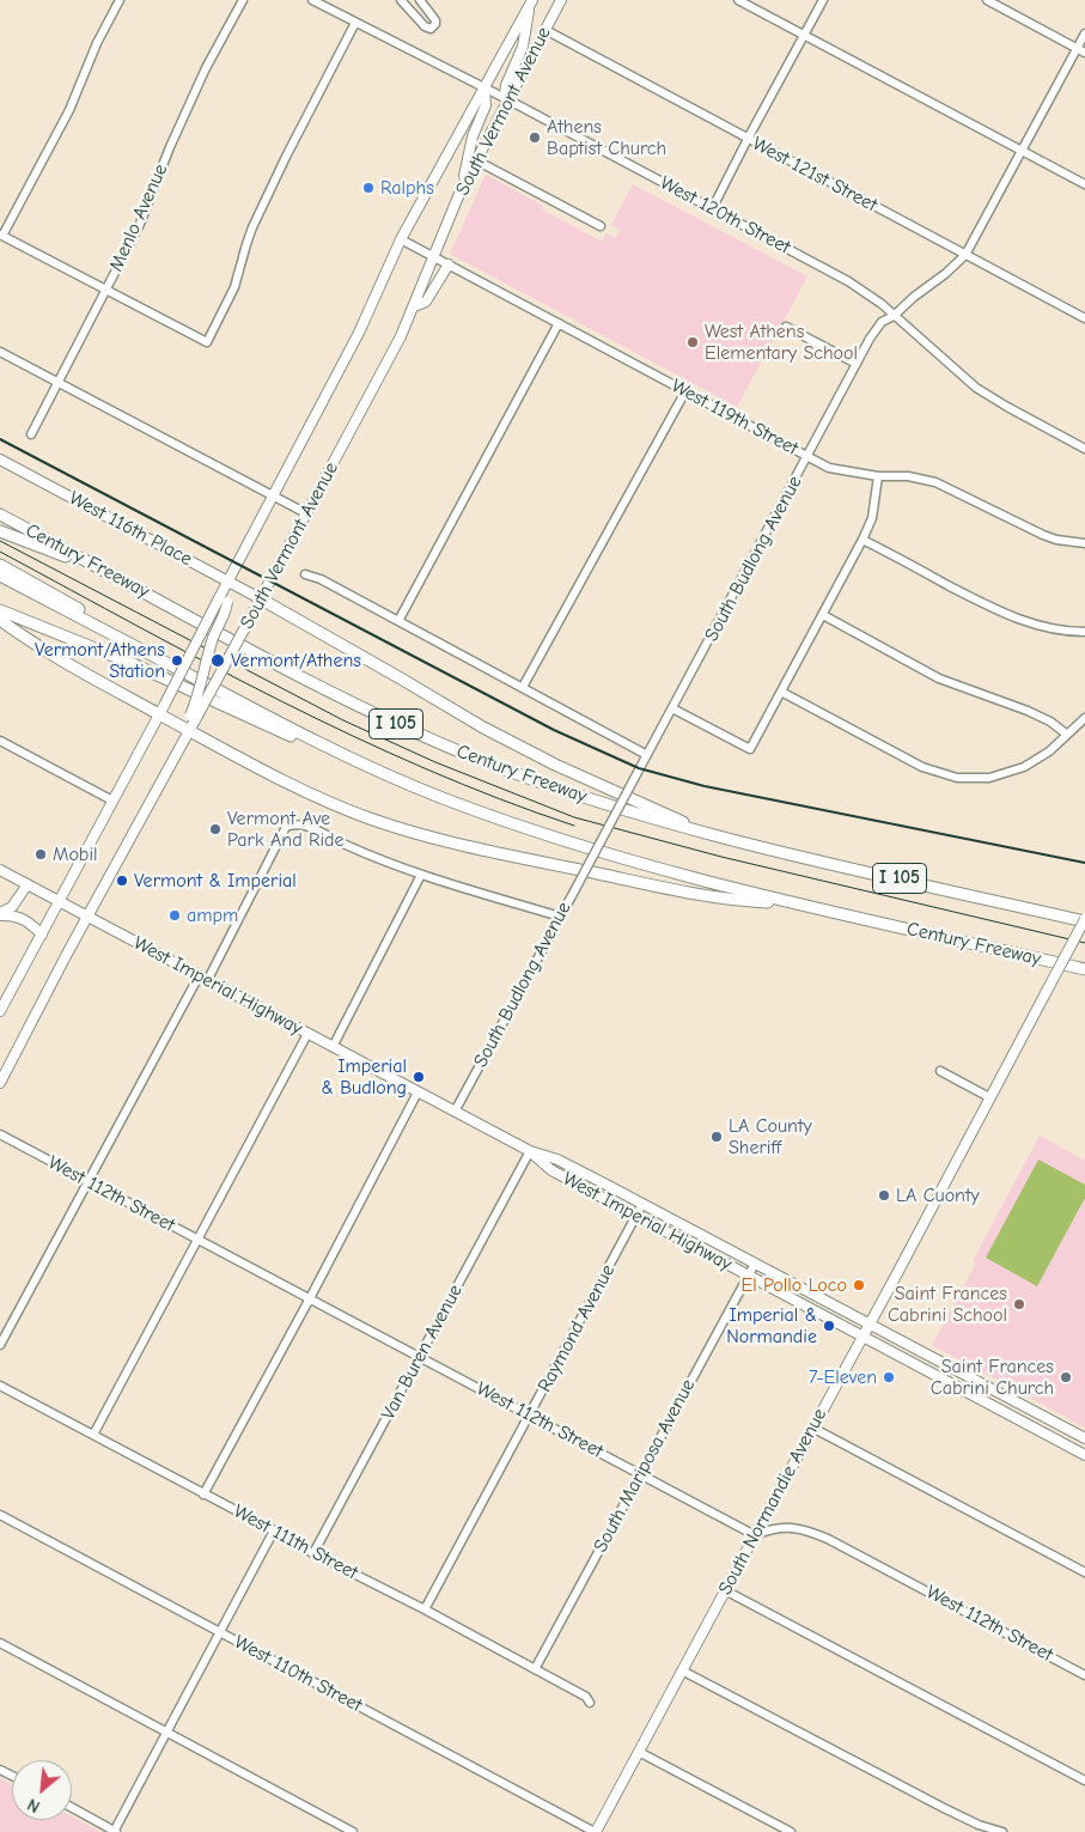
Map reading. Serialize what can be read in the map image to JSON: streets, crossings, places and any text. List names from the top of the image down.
{
  "streets": {
    "highway": ["Century Freeway", "I 105"],
    "main road": [
      "South Vermont Avenue",
      "West 116th Place",
      "West Imperial Highway",
      "South Normandie Avenue"
    ],
    "street": [
      "West 121st Street",
      "West 120th Street",
      "Menlo Avenue",
      "West 119th Street",
      "South Budlong Avenue",
      "West 112th Street",
      "Raymond Avenue",
      "Van Buren Avenue",
      "South Mariposa Avenue",
      "West 111th Street",
      "West 110th Street"
    ]
  },
  "crossings": [
    ["South Vermont Avenue", "West 121st Street"],
    ["South Vermont Avenue", "West 120th Street"],
    ["South Vermont Avenue", "West 119th Street"],
    ["South Vermont Avenue", "West 116th Place"],
    ["South Vermont Avenue", "West Imperial Highway"],
    ["West 121st Street", "South Budlong Avenue"],
    ["West 120th Street", "South Budlong Avenue"],
    ["West 119th Street", "South Budlong Avenue"],
    ["South Budlong Avenue", "West Imperial Highway"],
    ["Century Freeway", "South Normandie Avenue"],
    ["West Imperial Highway", "Raymond Avenue"],
    ["West Imperial Highway", "Van Buren Avenue"],
    ["West Imperial Highway", "South Mariposa Avenue"],
    ["West Imperial Highway", "South Normandie Avenue"],
    ["West 112th Street", "Raymond Avenue"],
    ["West 112th Street", "Van Buren Avenue"],
    ["West 112th Street", "South Mariposa Avenue"],
    ["West 112th Street", "South Normandie Avenue"],
    ["Raymond Avenue", "West 111th Street"],
    ["Van Buren Avenue", "West 111th Street"],
    ["South Mariposa Avenue", "West 111th Street"],
    ["South Normandie Avenue", "West 110th Street"]
  ],
  "places": [
    "Athens Baptist Church",
    "Ralphs",
    "West Athens Elementary School",
    "Vermont/Athens Station",
    "Vermont/Athens",
    "Vermont Ave Park And Ride",
    "Mobil",
    "Vermont & Imperial",
    "ampm",
    "Imperial & Budlong",
    "LA County Sheriff",
    "LA Cuonty",
    "El Pollo Loco",
    "Saint Frances Cabrini School",
    "Imperial & Normandie",
    "7-Eleven",
    "Saint Frances Cabrini Church"
  ],
  "north": "bottom left"
}
